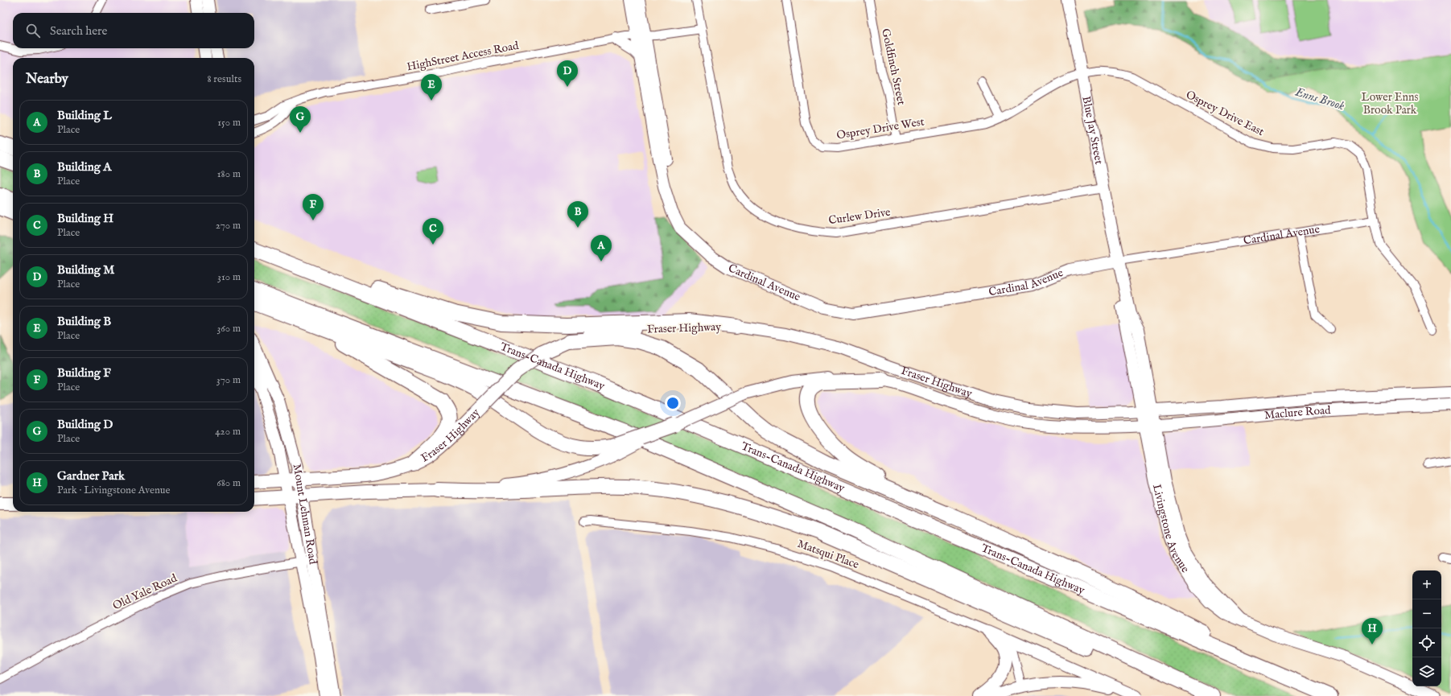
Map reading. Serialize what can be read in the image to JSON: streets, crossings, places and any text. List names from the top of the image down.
{
  "streets": {
    "highway": ["Trans-Canada Highway"],
    "main road": [
      "Blue Jay Street",
      "Cardinal Avenue",
      "Fraser Highway",
      "Maclure Road",
      "Mount Lehman Road",
      "Livingstone Avenue"
    ],
    "street": [
      "HighStreet Access Road",
      "Goldfinch Street",
      "Osprey Drive East",
      "Osprey Drive West",
      "Curlew Drive",
      "Matsqui Place",
      "Old Yale Road"
    ]
  },
  "crossings": [
    ["HighStreet Access Road", "Cardinal Avenue"],
    ["Goldfinch Street", "Osprey Drive West"],
    ["Osprey Drive East", "Osprey Drive West"],
    ["Osprey Drive East", "Blue Jay Street"],
    ["Osprey Drive East", "Cardinal Avenue"],
    ["Osprey Drive West", "Blue Jay Street"],
    ["Blue Jay Street", "Curlew Drive"],
    ["Blue Jay Street", "Cardinal Avenue"],
    ["Blue Jay Street", "Fraser Highway"],
    ["Blue Jay Street", "Maclure Road"],
    ["Blue Jay Street", "Livingstone Avenue"],
    ["Fraser Highway", "Maclure Road"],
    ["Fraser Highway", "Mount Lehman Road"],
    ["Fraser Highway", "Livingstone Avenue"],
    ["Maclure Road", "Livingstone Avenue"],
    ["Mount Lehman Road", "Old Yale Road"]
  ],
  "water": ["Enns Brook"],
  "parks": ["Lower Enns Brook Park"],
  "page": {
    "search": "Search here",
    "heading": ["Nearby", "8 results"],
    "pins": [
      "D",
      "E",
      "G",
      "F",
      "B",
      "C",
      "A",
      "H"
    ],
    "list": [
      {
        "mark": "A",
        "name": "Building L",
        "note": "Place",
        "value": "150 m"
      },
      {
        "mark": "B",
        "name": "Building A",
        "note": "Place",
        "value": "180 m"
      },
      {
        "mark": "C",
        "name": "Building H",
        "note": "Place",
        "value": "270 m"
      },
      {
        "mark": "D",
        "name": "Building M",
        "note": "Place",
        "value": "310 m"
      },
      {
        "mark": "E",
        "name": "Building B",
        "note": "Place",
        "value": "360 m"
      },
      {
        "mark": "F",
        "name": "Building F",
        "note": "Place",
        "value": "370 m"
      },
      {
        "mark": "G",
        "name": "Building D",
        "note": "Place",
        "value": "420 m"
      },
      {
        "mark": "H",
        "name": "Gardner Park",
        "note": "Park · Livingstone Avenue",
        "value": "680 m"
      }
    ],
    "map_buttons": ["+", "−"]
  }
}
